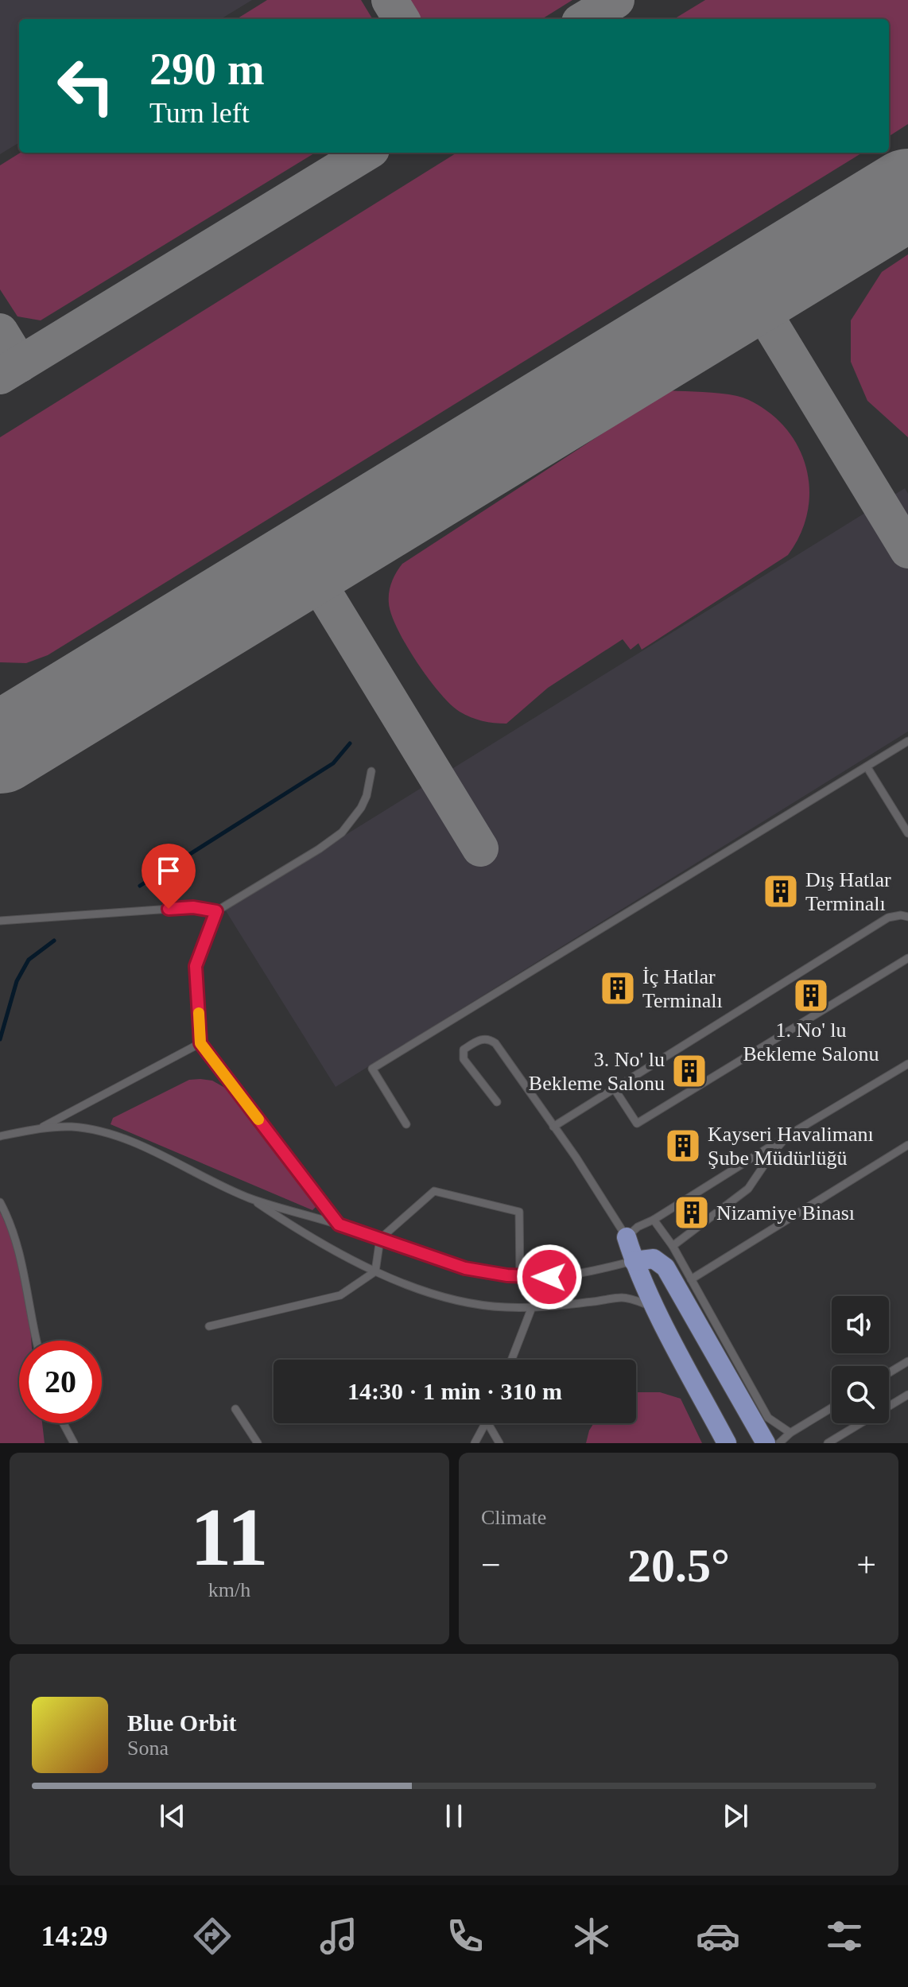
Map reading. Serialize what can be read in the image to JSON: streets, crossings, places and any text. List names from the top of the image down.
{
  "places": {
    "building": [
      "Dış Hatlar Terminalı",
      "İç Hatlar Terminalı",
      "1. No' lu Bekleme Salonu",
      "3. No' lu Bekleme Salonu",
      "Kayseri Havalimanı Şube Müdürlüğü",
      "Nizamiye Binası"
    ]
  },
  "page": {
    "turn": ["290 m", "Turn left"],
    "limit": "20",
    "trip": "14:30 · 1 min · 310 m",
    "tile": [
      ["11", "km/h"],
      "Climate"
    ],
    "heat": ["−", "20.5°", "+"],
    "song": ["Blue Orbit", "Sona"],
    "tabs": "14:29"
  }
}
